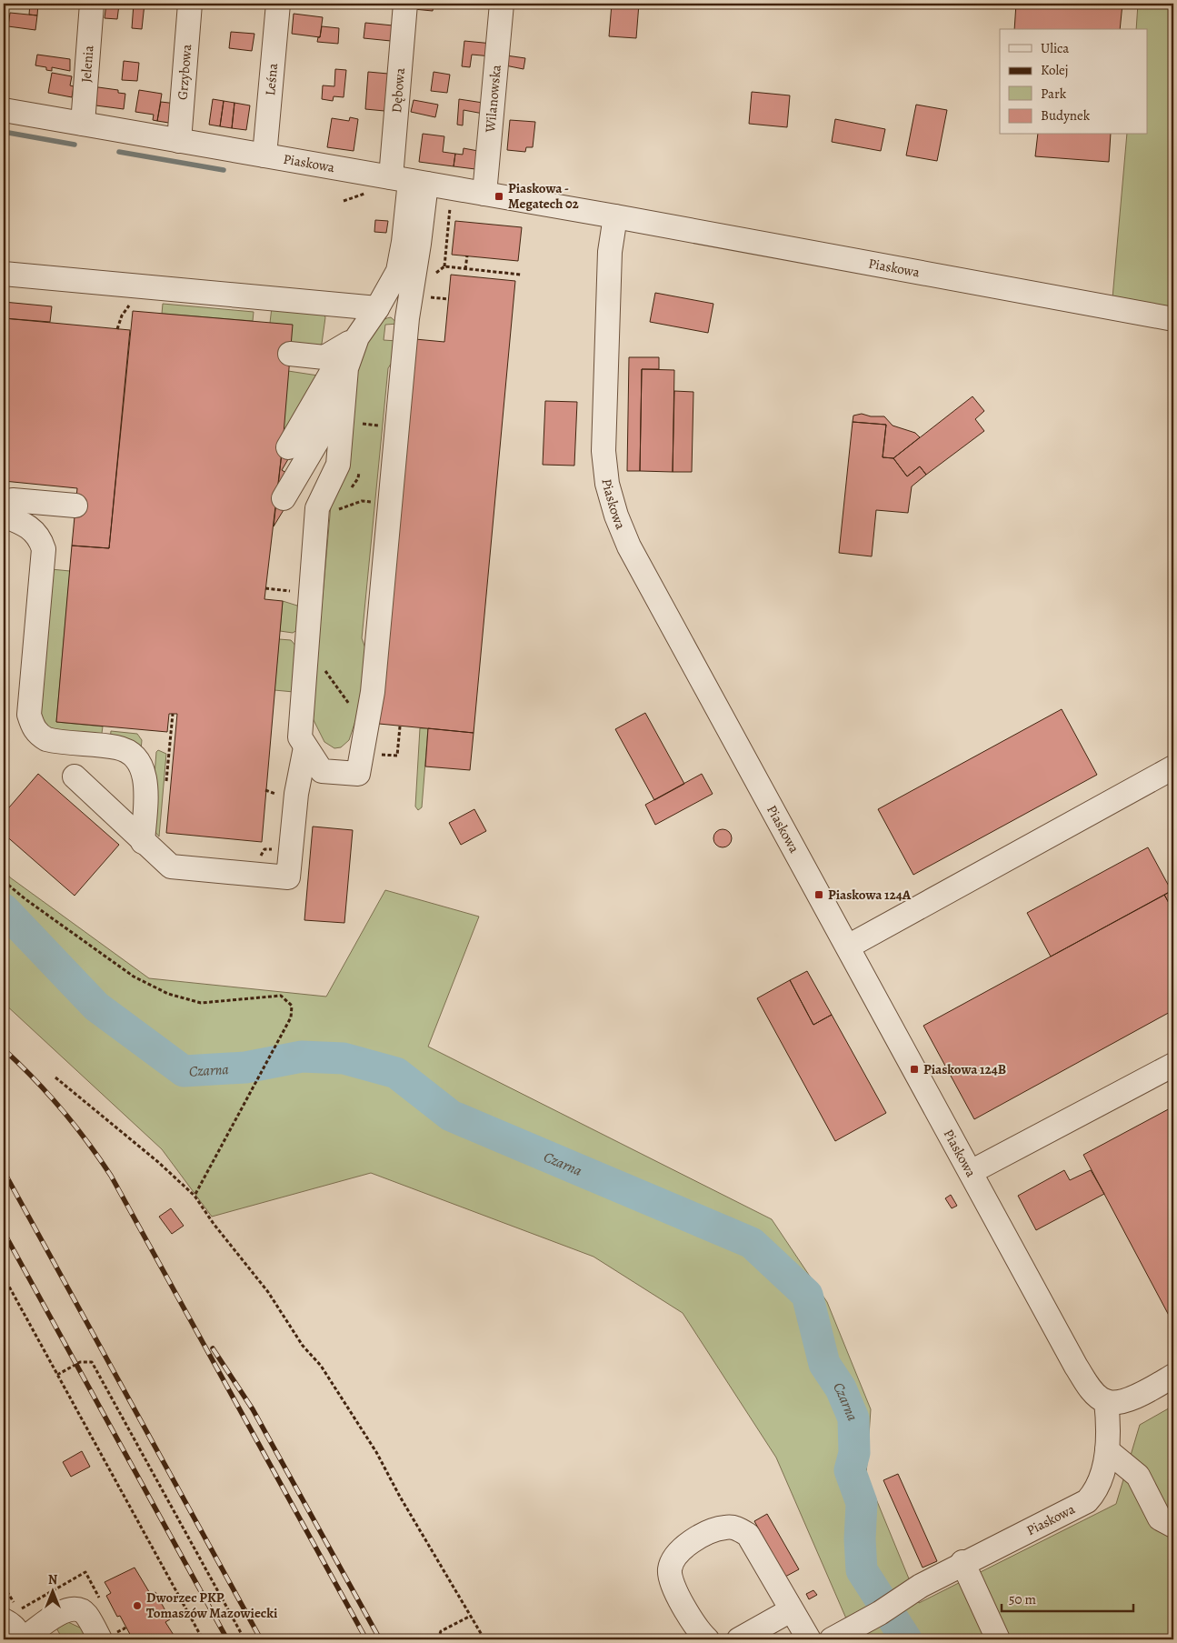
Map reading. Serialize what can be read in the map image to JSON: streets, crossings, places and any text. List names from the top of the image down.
{
  "streets": {
    "street": [
      "Jelenia",
      "Grzybowa",
      "Leśna",
      "Dębowa",
      "Wilanowska",
      "Piaskowa"
    ]
  },
  "crossings": [
    ["Jelenia", "Piaskowa"],
    ["Grzybowa", "Piaskowa"],
    ["Leśna", "Piaskowa"],
    ["Dębowa", "Piaskowa"],
    ["Wilanowska", "Piaskowa"]
  ],
  "water": ["Czarna"],
  "places": {
    "transit": ["Piaskowa - Megatech 02", "Piaskowa 124A", "Piaskowa 124B"],
    "other": ["Dworzec PKP Tomaszów Mazowiecki"]
  },
  "legend": [
    "Ulica",
    "Kolej",
    "Park",
    "Budynek"
  ],
  "scale_bar": "50 m",
  "north": "top"
}
